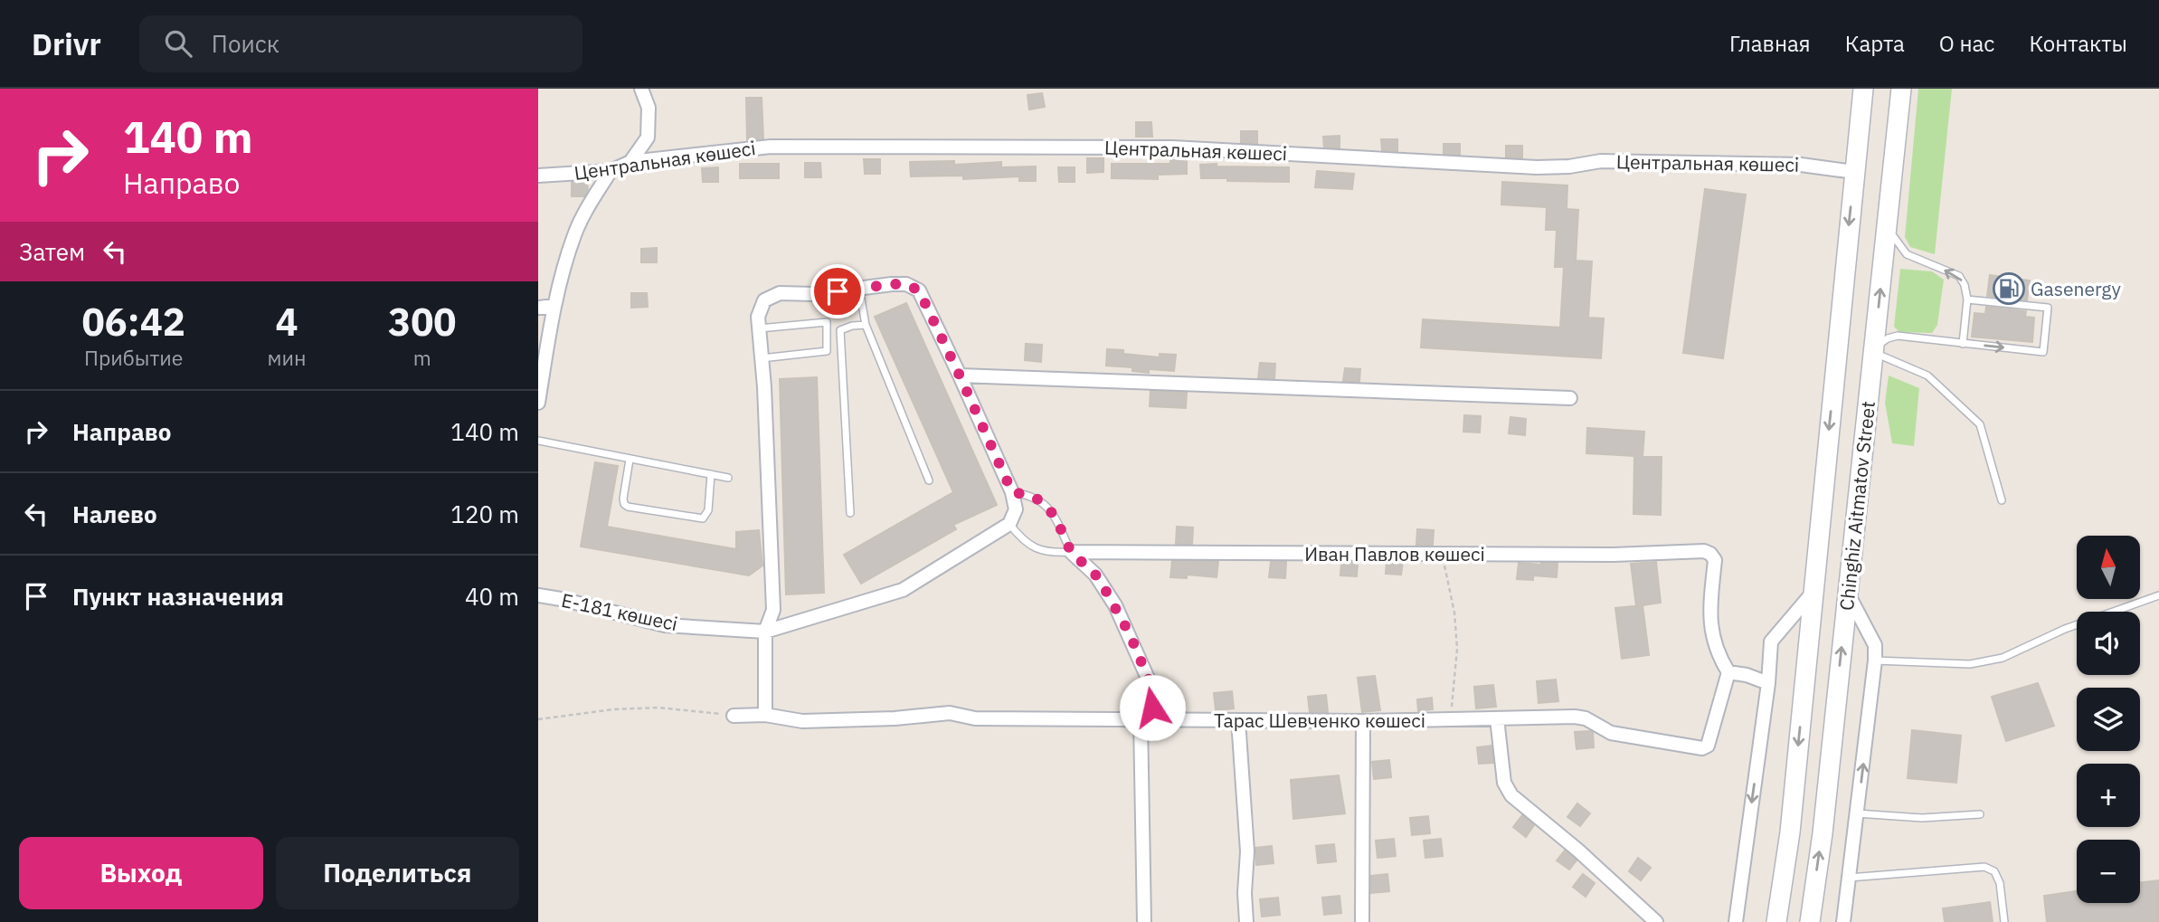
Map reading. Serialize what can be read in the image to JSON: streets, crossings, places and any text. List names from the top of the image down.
{
  "streets": {
    "main road": ["Chinghiz Aitmatov Street"],
    "street": [
      "Центральная көшесі",
      "Иван Павлов көшесі",
      "Е-181 көшесі",
      "Тарас Шевченко көшесі"
    ]
  },
  "crossings": [
    ["Центральная көшесі", "Chinghiz Aitmatov Street"],
    ["Иван Павлов көшесі", "Тарас Шевченко көшесі"]
  ],
  "places": {
    "fuel station": ["Gasenergy"]
  },
  "north": "top",
  "page": {
    "header": "Drivr",
    "search": "Поиск",
    "nav": [
      "Главная",
      "Карта",
      "О нас",
      "Контакты"
    ],
    "turn": ["140 m", "Направо"],
    "then": "Затем",
    "eta": [
      "06:42",
      "Прибытие",
      "4",
      "мин",
      "300",
      "m"
    ],
    "list": [
      {
        "name": "Направо",
        "value": "140 m"
      },
      {
        "name": "Налево",
        "value": "120 m"
      },
      {
        "name": "Пункт назначения",
        "value": "40 m"
      }
    ],
    "map_buttons": ["+", "−"],
    "buttons": ["Выход", "Поделиться"]
  }
}
